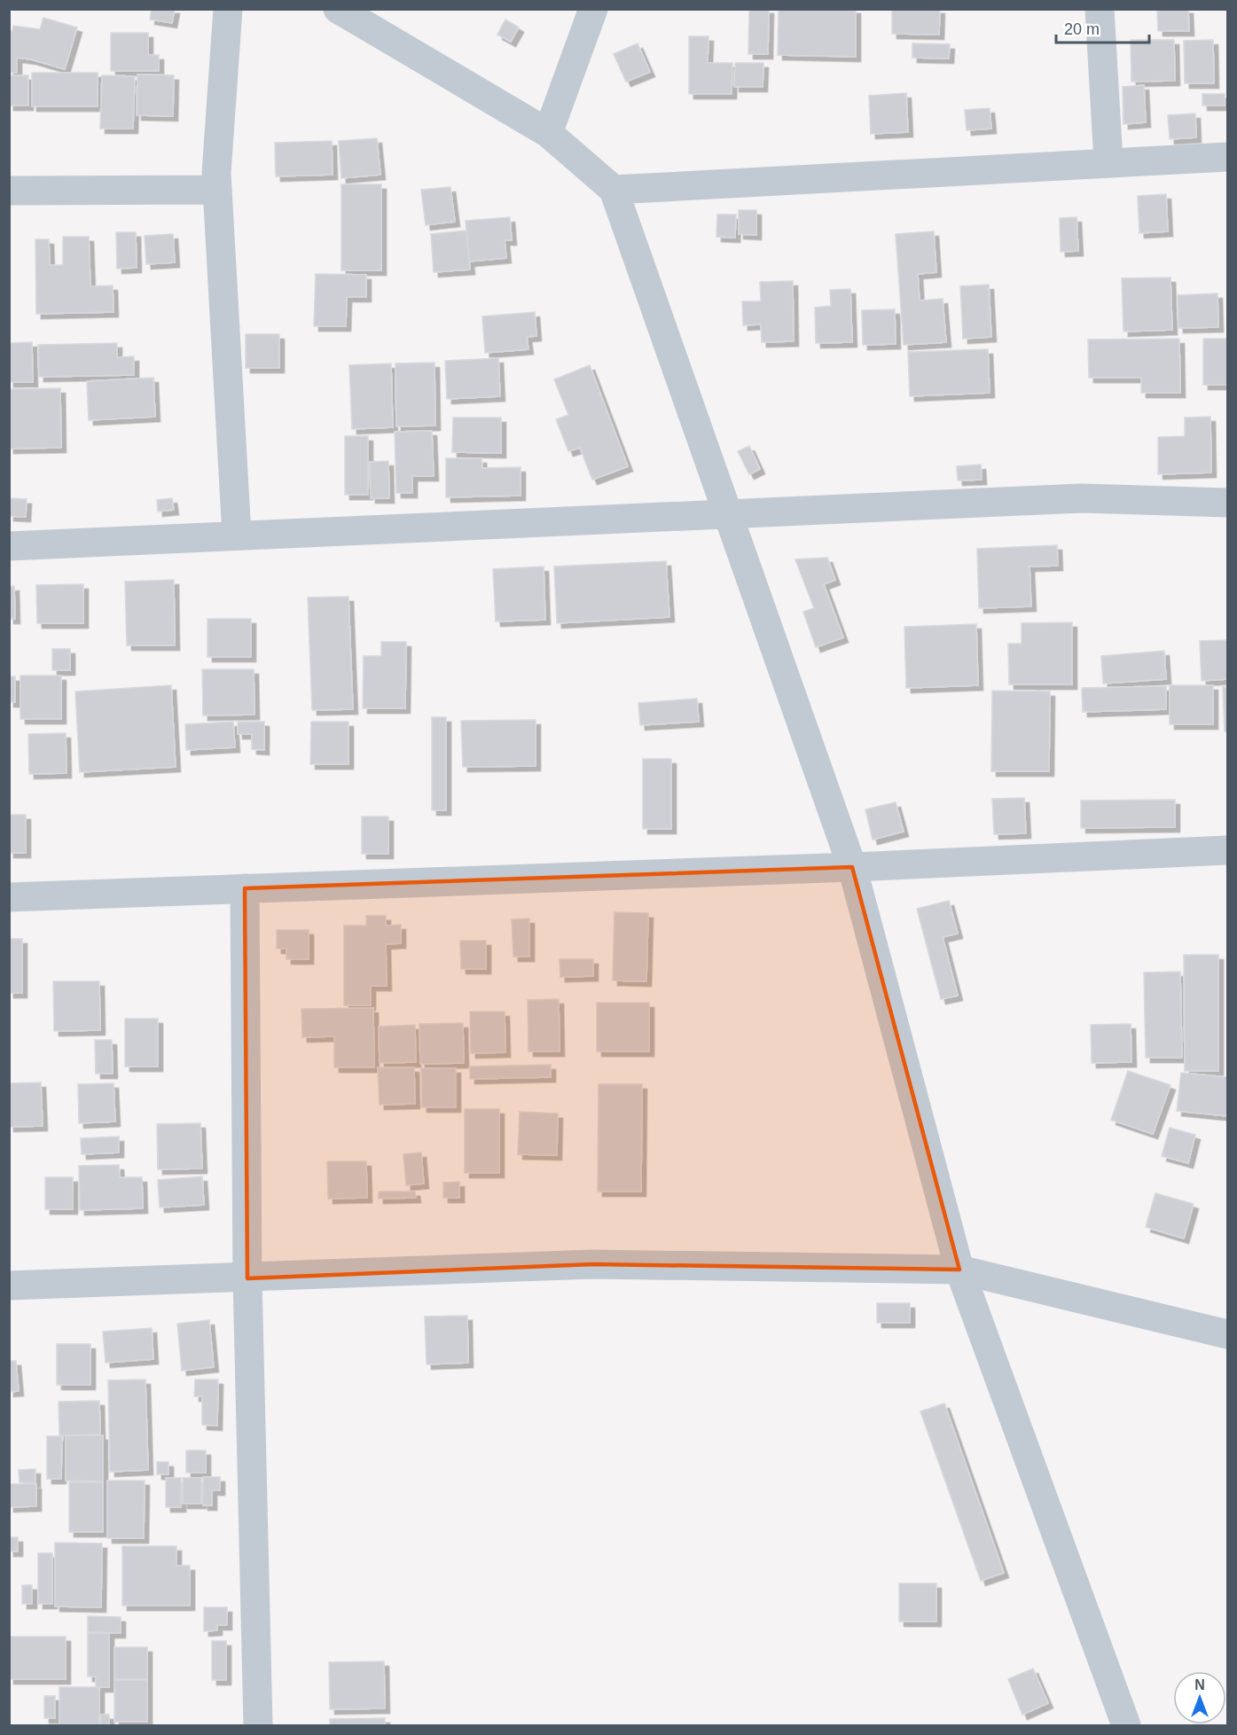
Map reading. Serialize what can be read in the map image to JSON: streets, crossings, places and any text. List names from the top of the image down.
{
  "scale_bar": "20 m",
  "north": "top"
}
